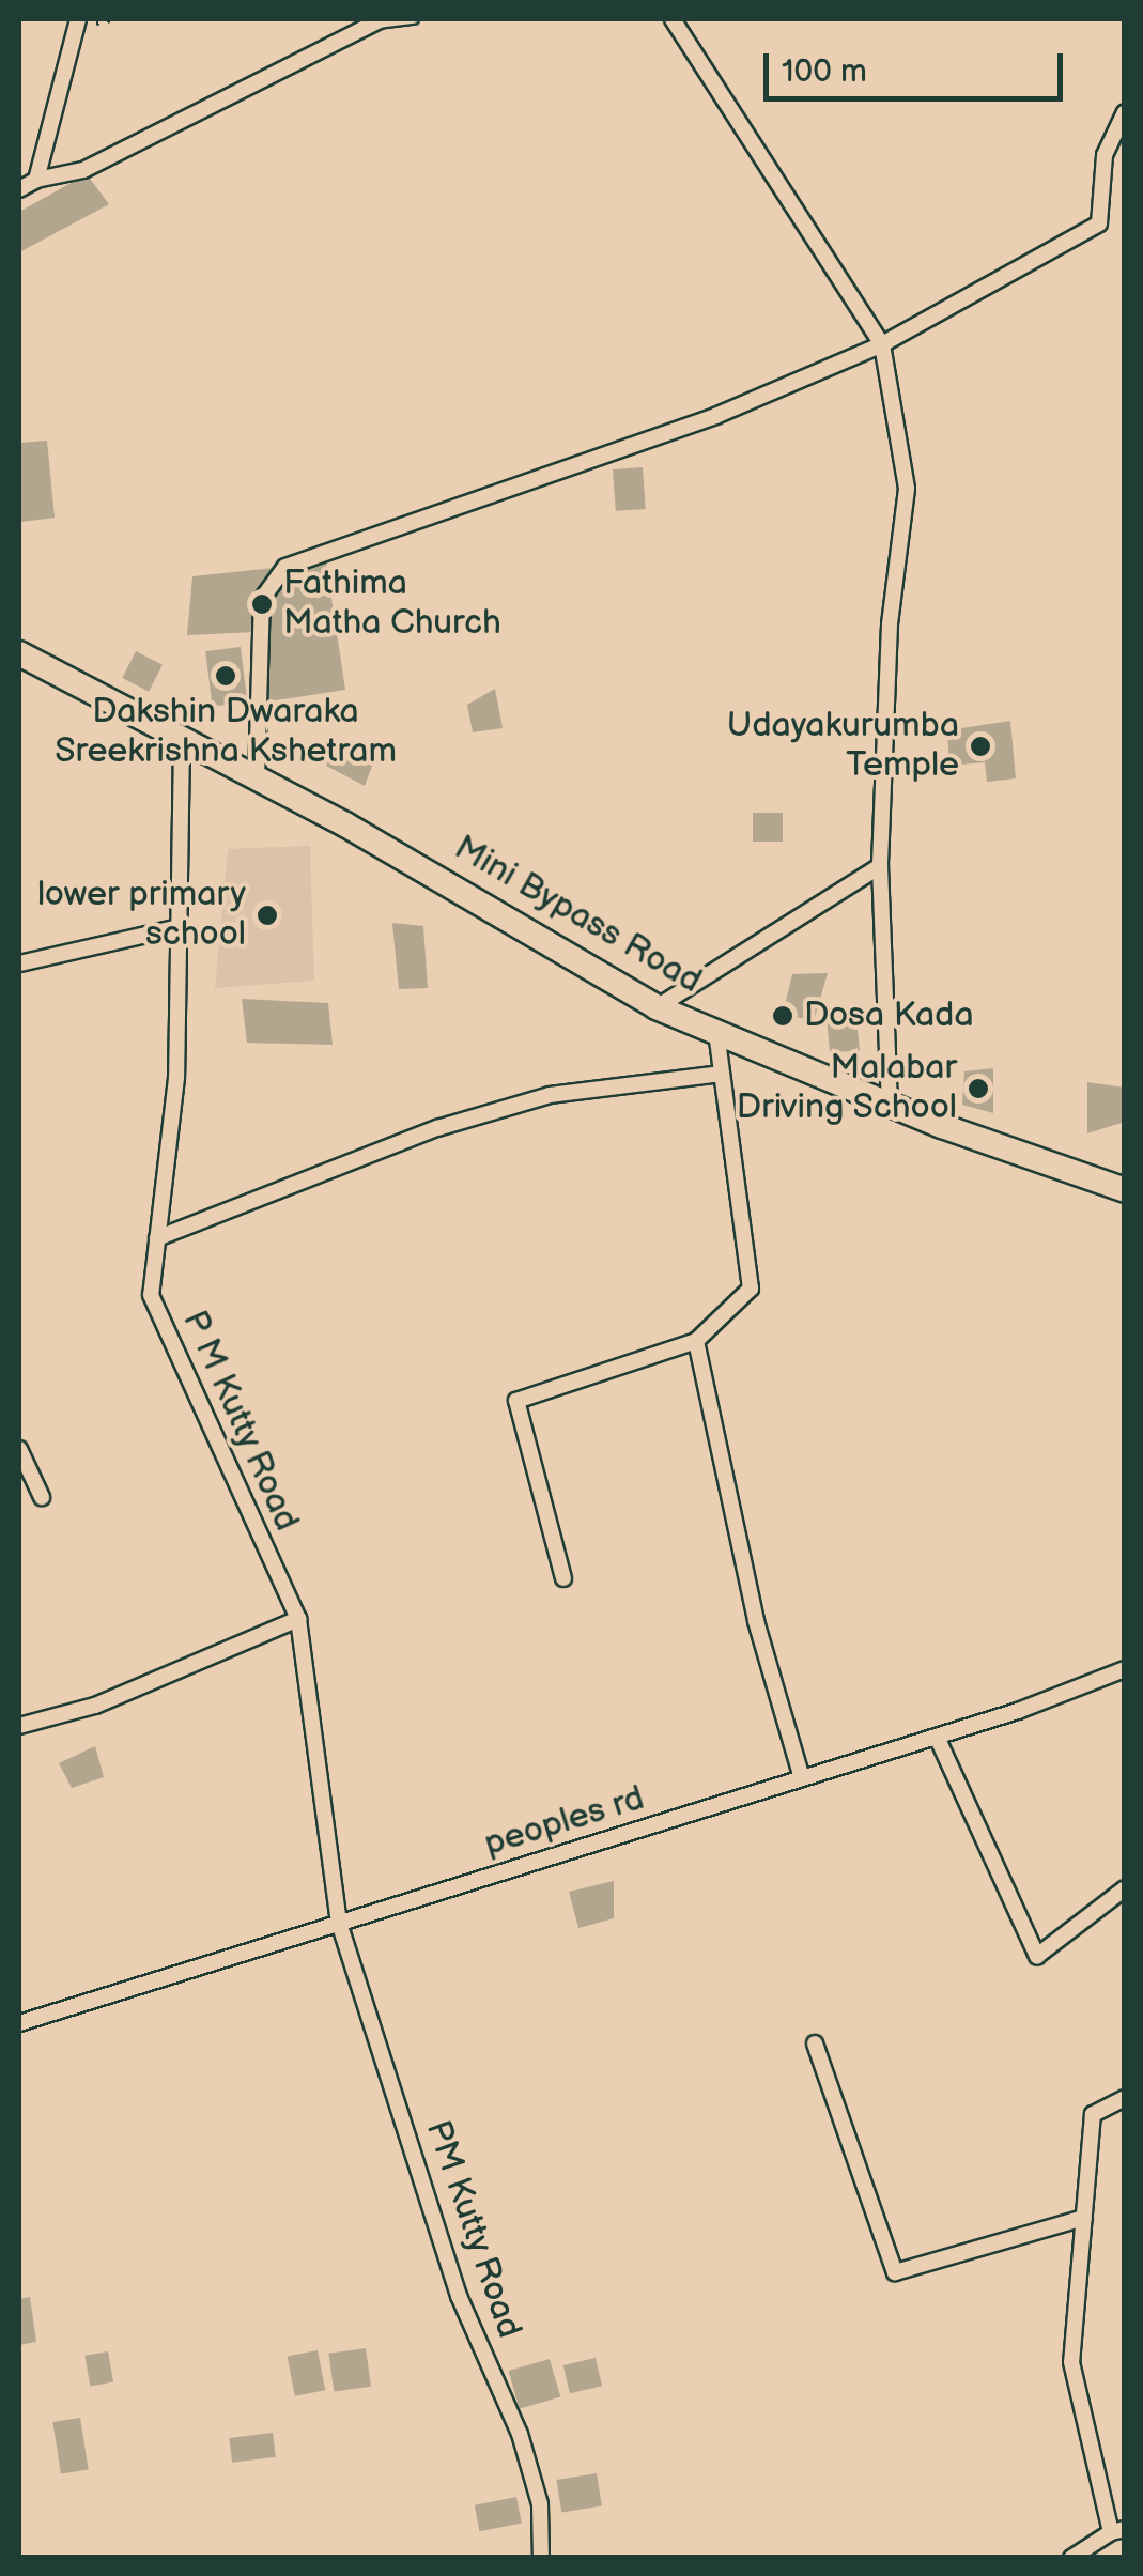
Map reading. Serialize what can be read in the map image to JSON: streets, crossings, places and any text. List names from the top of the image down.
{
  "streets": {
    "main road": ["Mini Bypass Road"],
    "street": ["P M Kutty Road", "peoples rd", "PM Kutty Road"]
  },
  "crossings": [
    ["Mini Bypass Road", "P M Kutty Road"],
    ["P M Kutty Road", "peoples rd"],
    ["P M Kutty Road", "PM Kutty Road"],
    ["peoples rd", "PM Kutty Road"]
  ],
  "places": [
    "Fathima Matha Church",
    "Dakshin Dwaraka Sreekrishna Kshetram",
    "Udayakurumba Temple",
    "lower primary school",
    "Dosa Kada",
    "Malabar Driving School"
  ],
  "scale_bar": "100 m"
}
